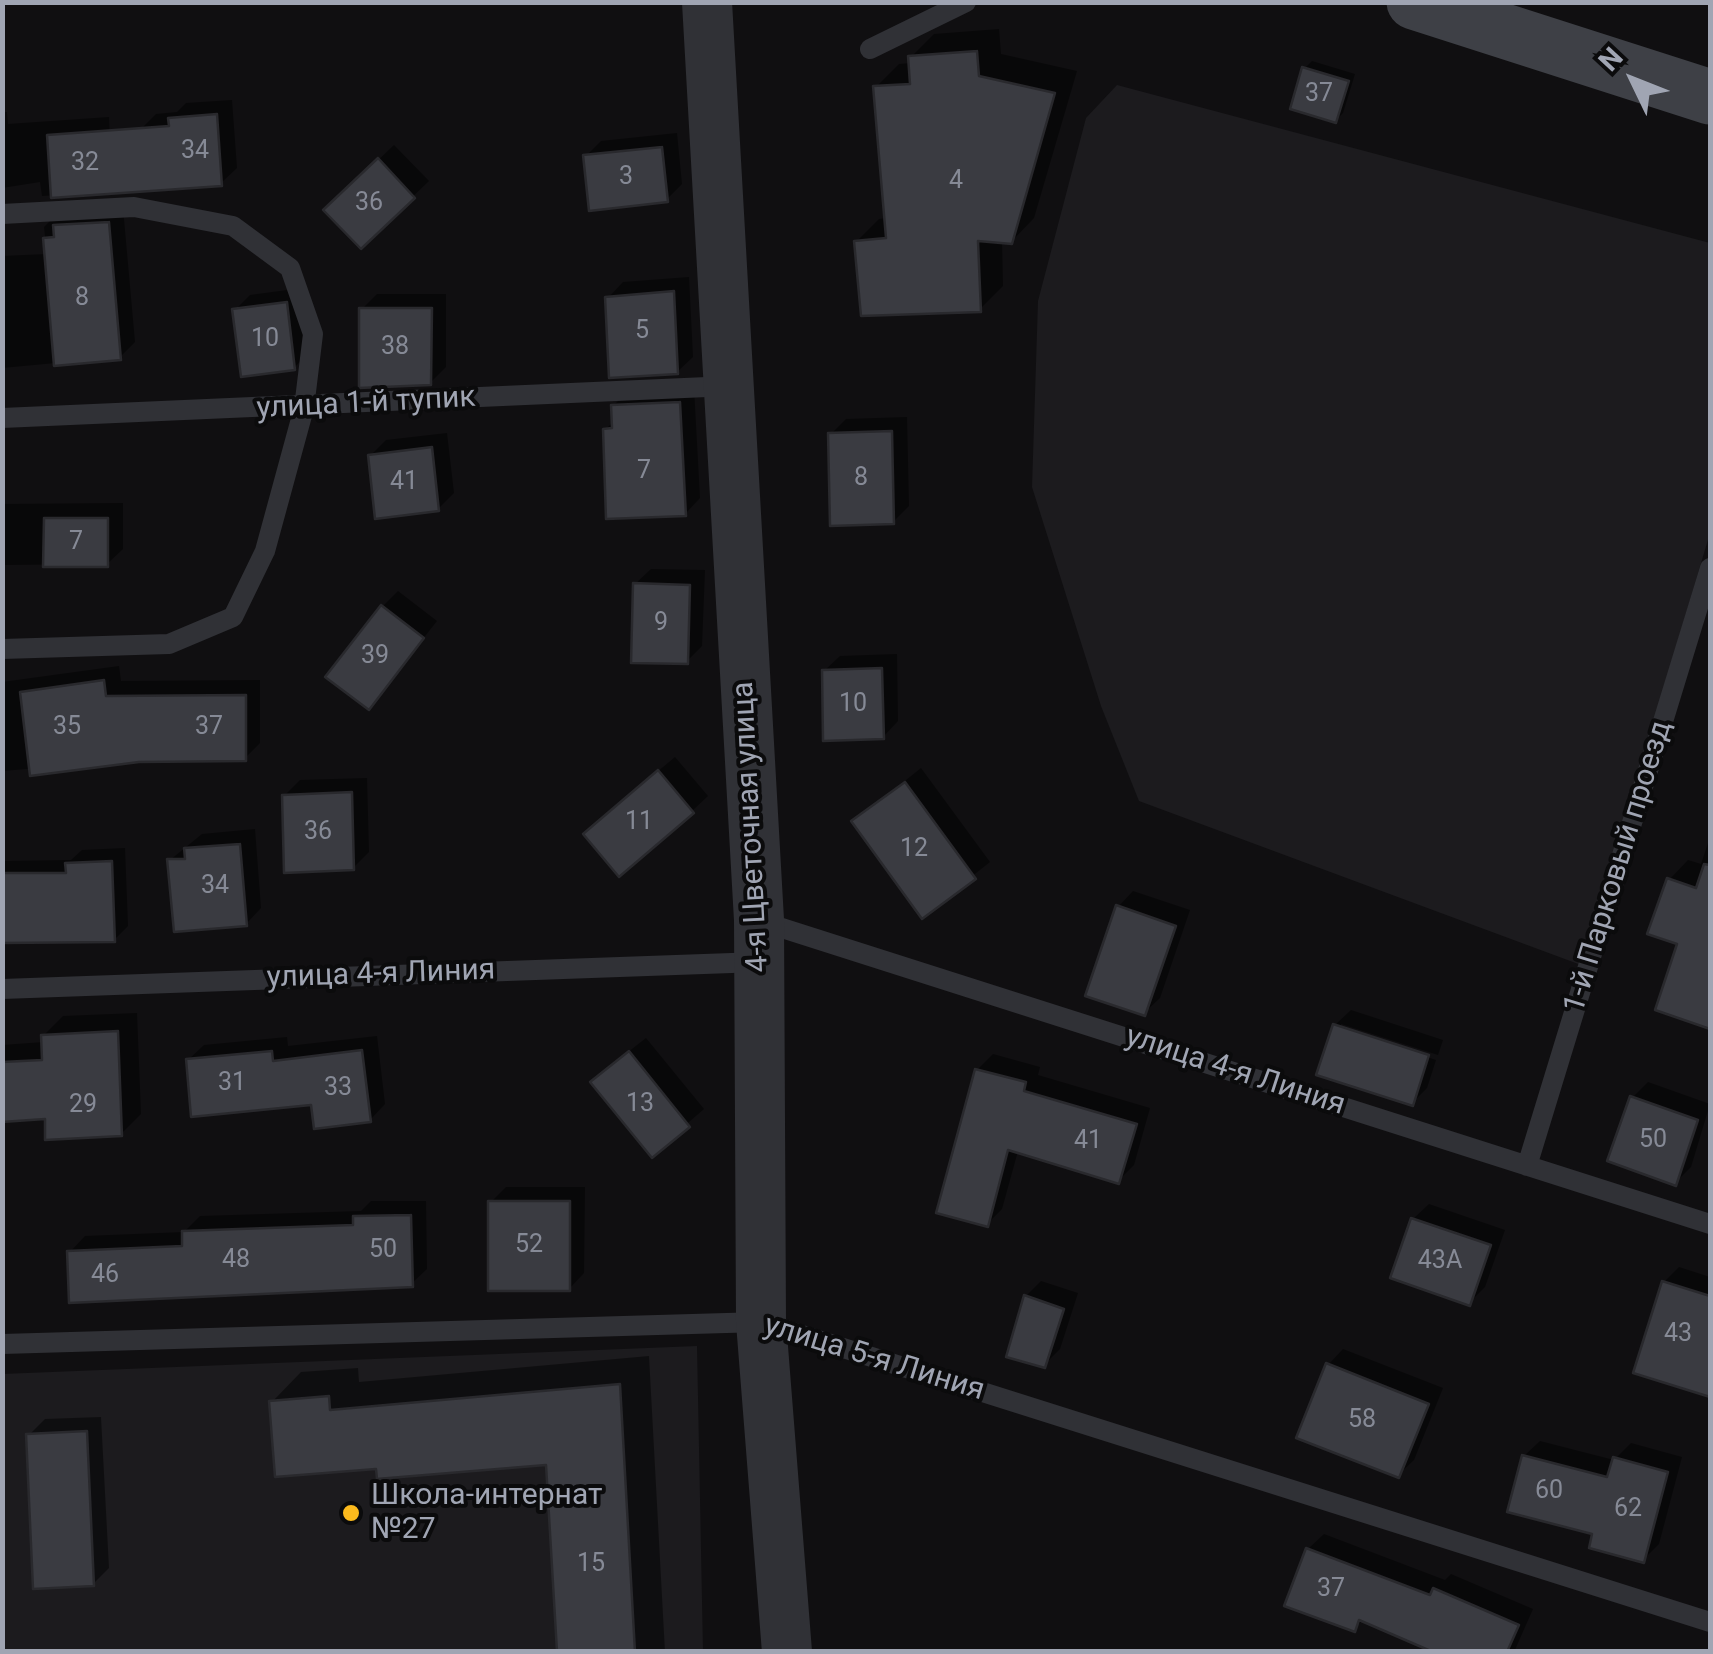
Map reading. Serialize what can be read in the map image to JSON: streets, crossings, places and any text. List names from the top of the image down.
{
  "streets": {
    "street": ["4-я Цветочная улица"],
    "lane": [
      "улица 1-й тупик",
      "1-й Парковый проезд",
      "улица 4-я Линия",
      "улица 5-я Линия"
    ]
  },
  "crossings": [
    ["улица 1-й тупик", "4-я Цветочная улица"],
    ["4-я Цветочная улица", "улица 4-я Линия"],
    ["4-я Цветочная улица", "улица 5-я Линия"],
    ["1-й Парковый проезд", "улица 4-я Линия"]
  ],
  "places": ["Школа-интернат №27"],
  "house_numbers": [
    "37",
    "34",
    "32",
    "3",
    "4",
    "36",
    "8",
    "5",
    "10",
    "38",
    "7",
    "8",
    "41",
    "7",
    "9",
    "39",
    "10",
    "35",
    "37",
    "11",
    "36",
    "12",
    "34",
    "31",
    "33",
    "13",
    "29",
    "50",
    "41",
    "52",
    "50",
    "48",
    "43А",
    "46",
    "43",
    "58",
    "60",
    "62",
    "15",
    "37"
  ],
  "north": "top left"
}
